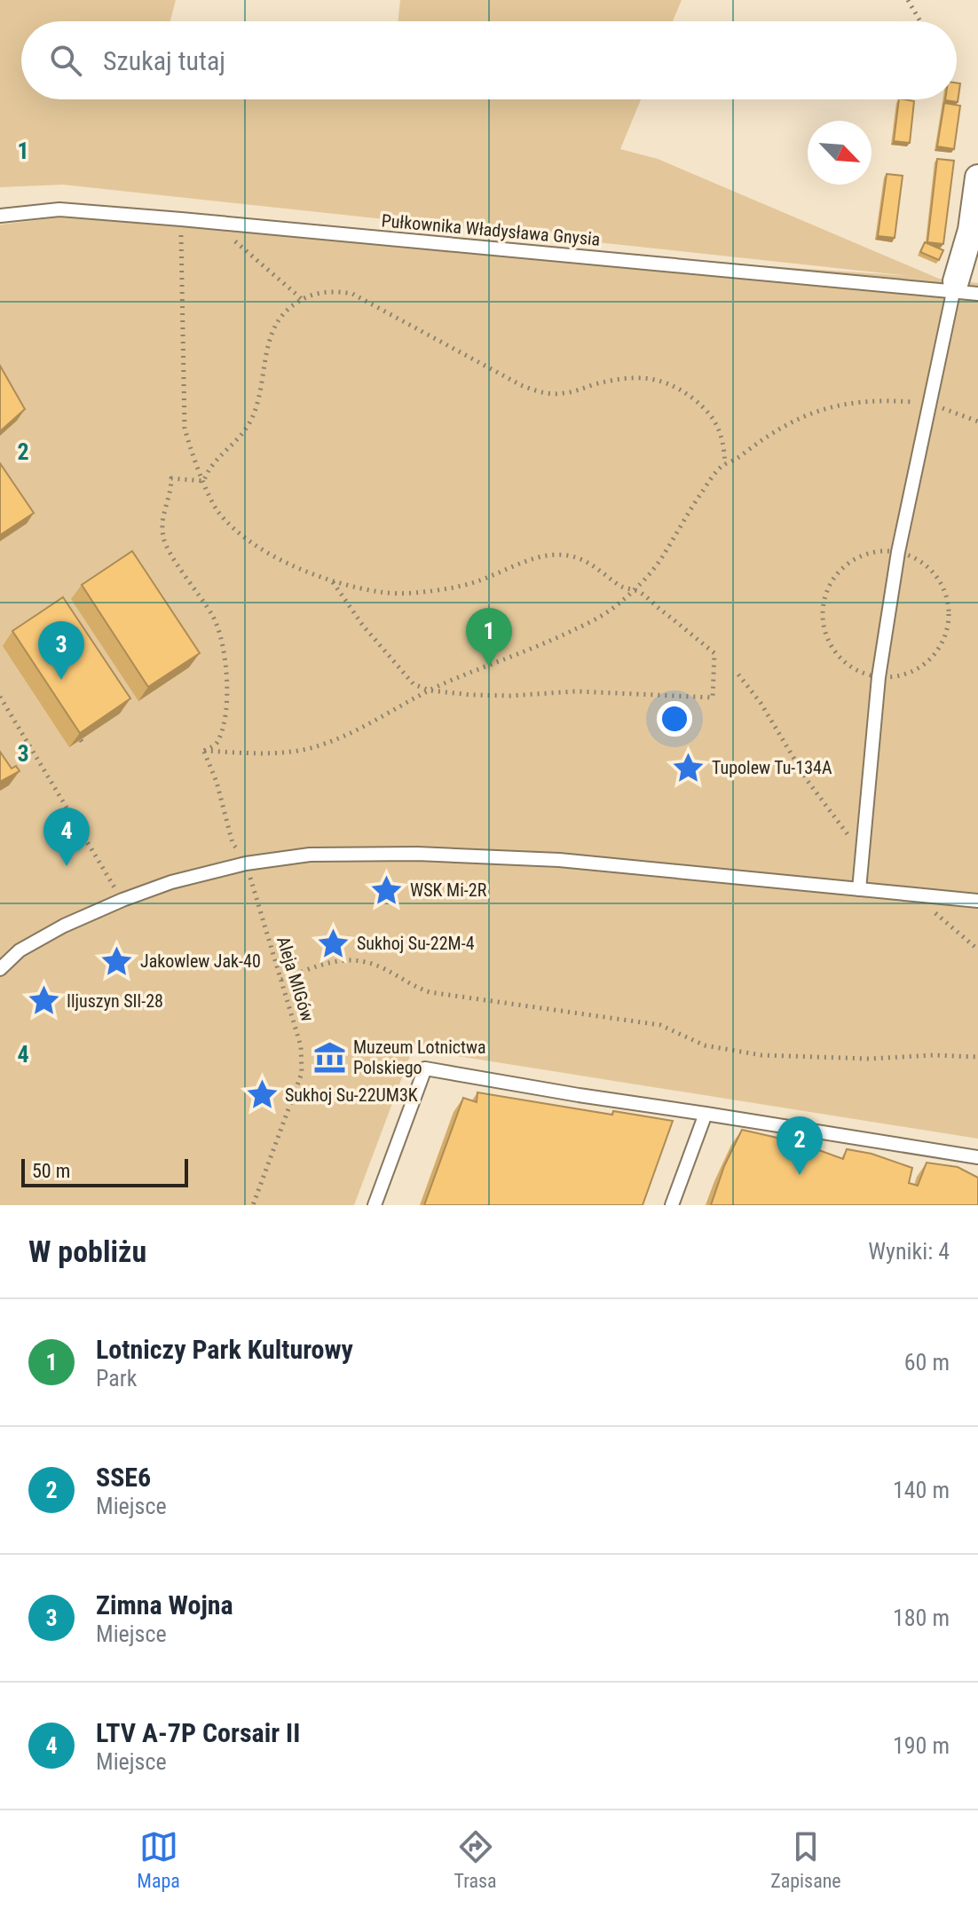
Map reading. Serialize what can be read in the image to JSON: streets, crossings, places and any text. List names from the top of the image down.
{
  "streets": {
    "lane": ["Pułkownika Władysława Gnysia"],
    "path": ["Aleja MIGów"]
  },
  "places": {
    "place": [
      "Tupolew Tu-134A",
      "WSK Mi-2R",
      "Sukhoj Su-22M-4",
      "Jakowlew Jak-40",
      "Iljuszyn SIl-28",
      "Sukhoj Su-22UM3K"
    ],
    "museum": ["Muzeum Lotnictwa Polskiego"]
  },
  "scale_bar": "50 m",
  "north": "bottom right",
  "page": {
    "search": "Szukaj tutaj",
    "pins": [
      "1",
      "3",
      "4",
      "2"
    ],
    "scale": "50 m",
    "heading": ["W pobliżu", "Wyniki: 4"],
    "list": [
      {
        "mark": "1",
        "name": "Lotniczy Park Kulturowy",
        "note": "Park",
        "value": "60 m"
      },
      {
        "mark": "2",
        "name": "SSE6",
        "note": "Miejsce",
        "value": "140 m"
      },
      {
        "mark": "3",
        "name": "Zimna Wojna",
        "note": "Miejsce",
        "value": "180 m"
      },
      {
        "mark": "4",
        "name": "LTV A-7P Corsair II",
        "note": "Miejsce",
        "value": "190 m"
      }
    ],
    "nav": ["Mapa", "Trasa", "Zapisane"]
  },
  "grid": {
    "rows": [
      "1",
      "2",
      "3",
      "4"
    ]
  }
}
